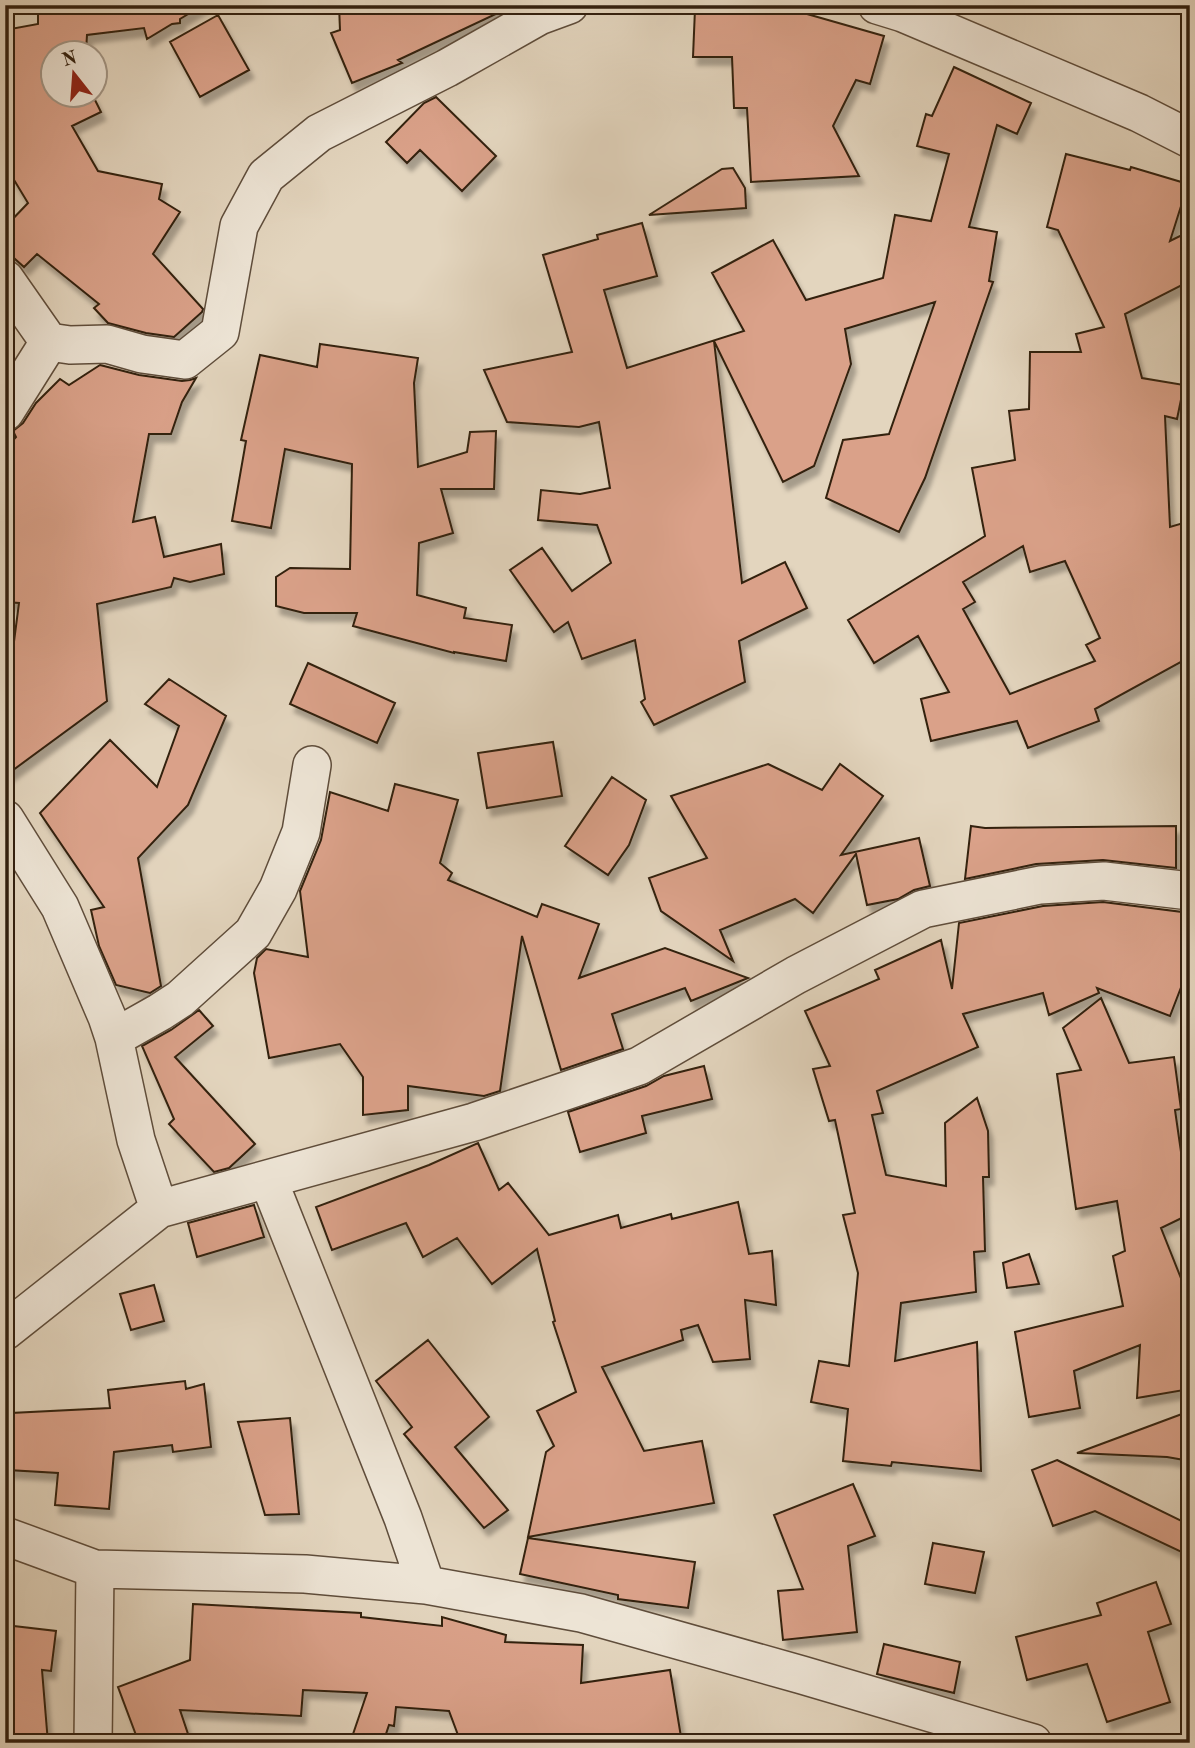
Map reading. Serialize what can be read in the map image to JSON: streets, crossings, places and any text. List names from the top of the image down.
{
  "north": "top"
}
